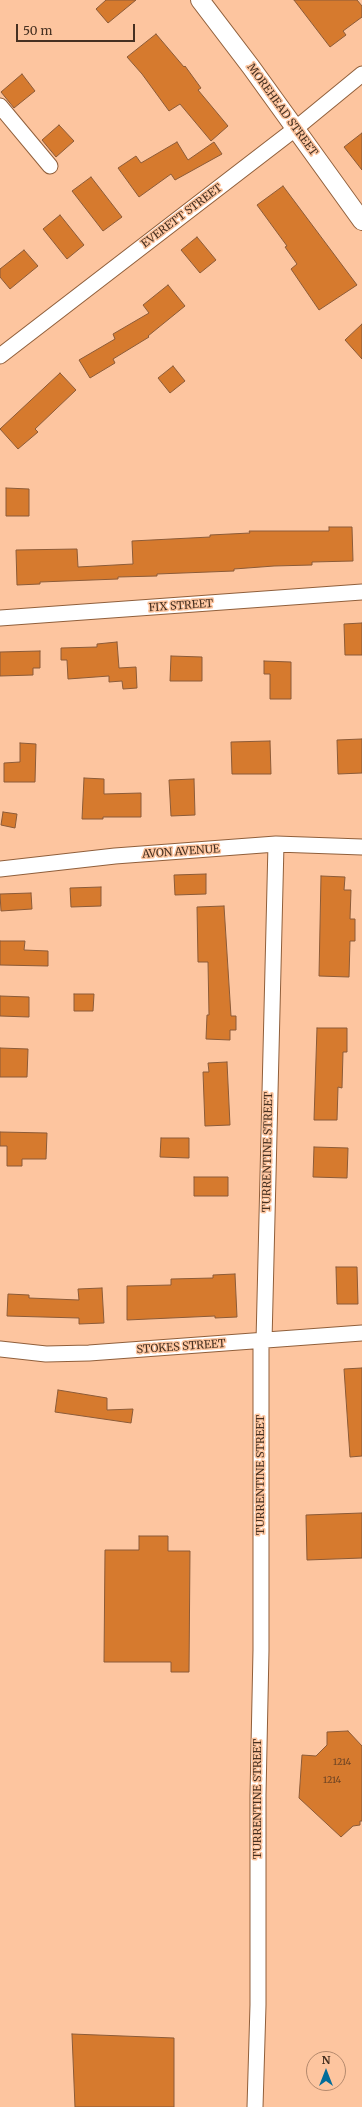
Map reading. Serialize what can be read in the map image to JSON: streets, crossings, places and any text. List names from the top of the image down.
{
  "streets": {
    "street": [
      "MOREHEAD STREET",
      "EVERETT STREET",
      "FIX STREET",
      "AVON AVENUE",
      "TURRENTINE STREET",
      "STOKES STREET"
    ]
  },
  "crossings": [
    ["MOREHEAD STREET", "EVERETT STREET"],
    ["AVON AVENUE", "TURRENTINE STREET"],
    ["TURRENTINE STREET", "STOKES STREET"]
  ],
  "house_numbers": ["1214", "1214"],
  "scale_bar": "50 m",
  "north": "top"
}
